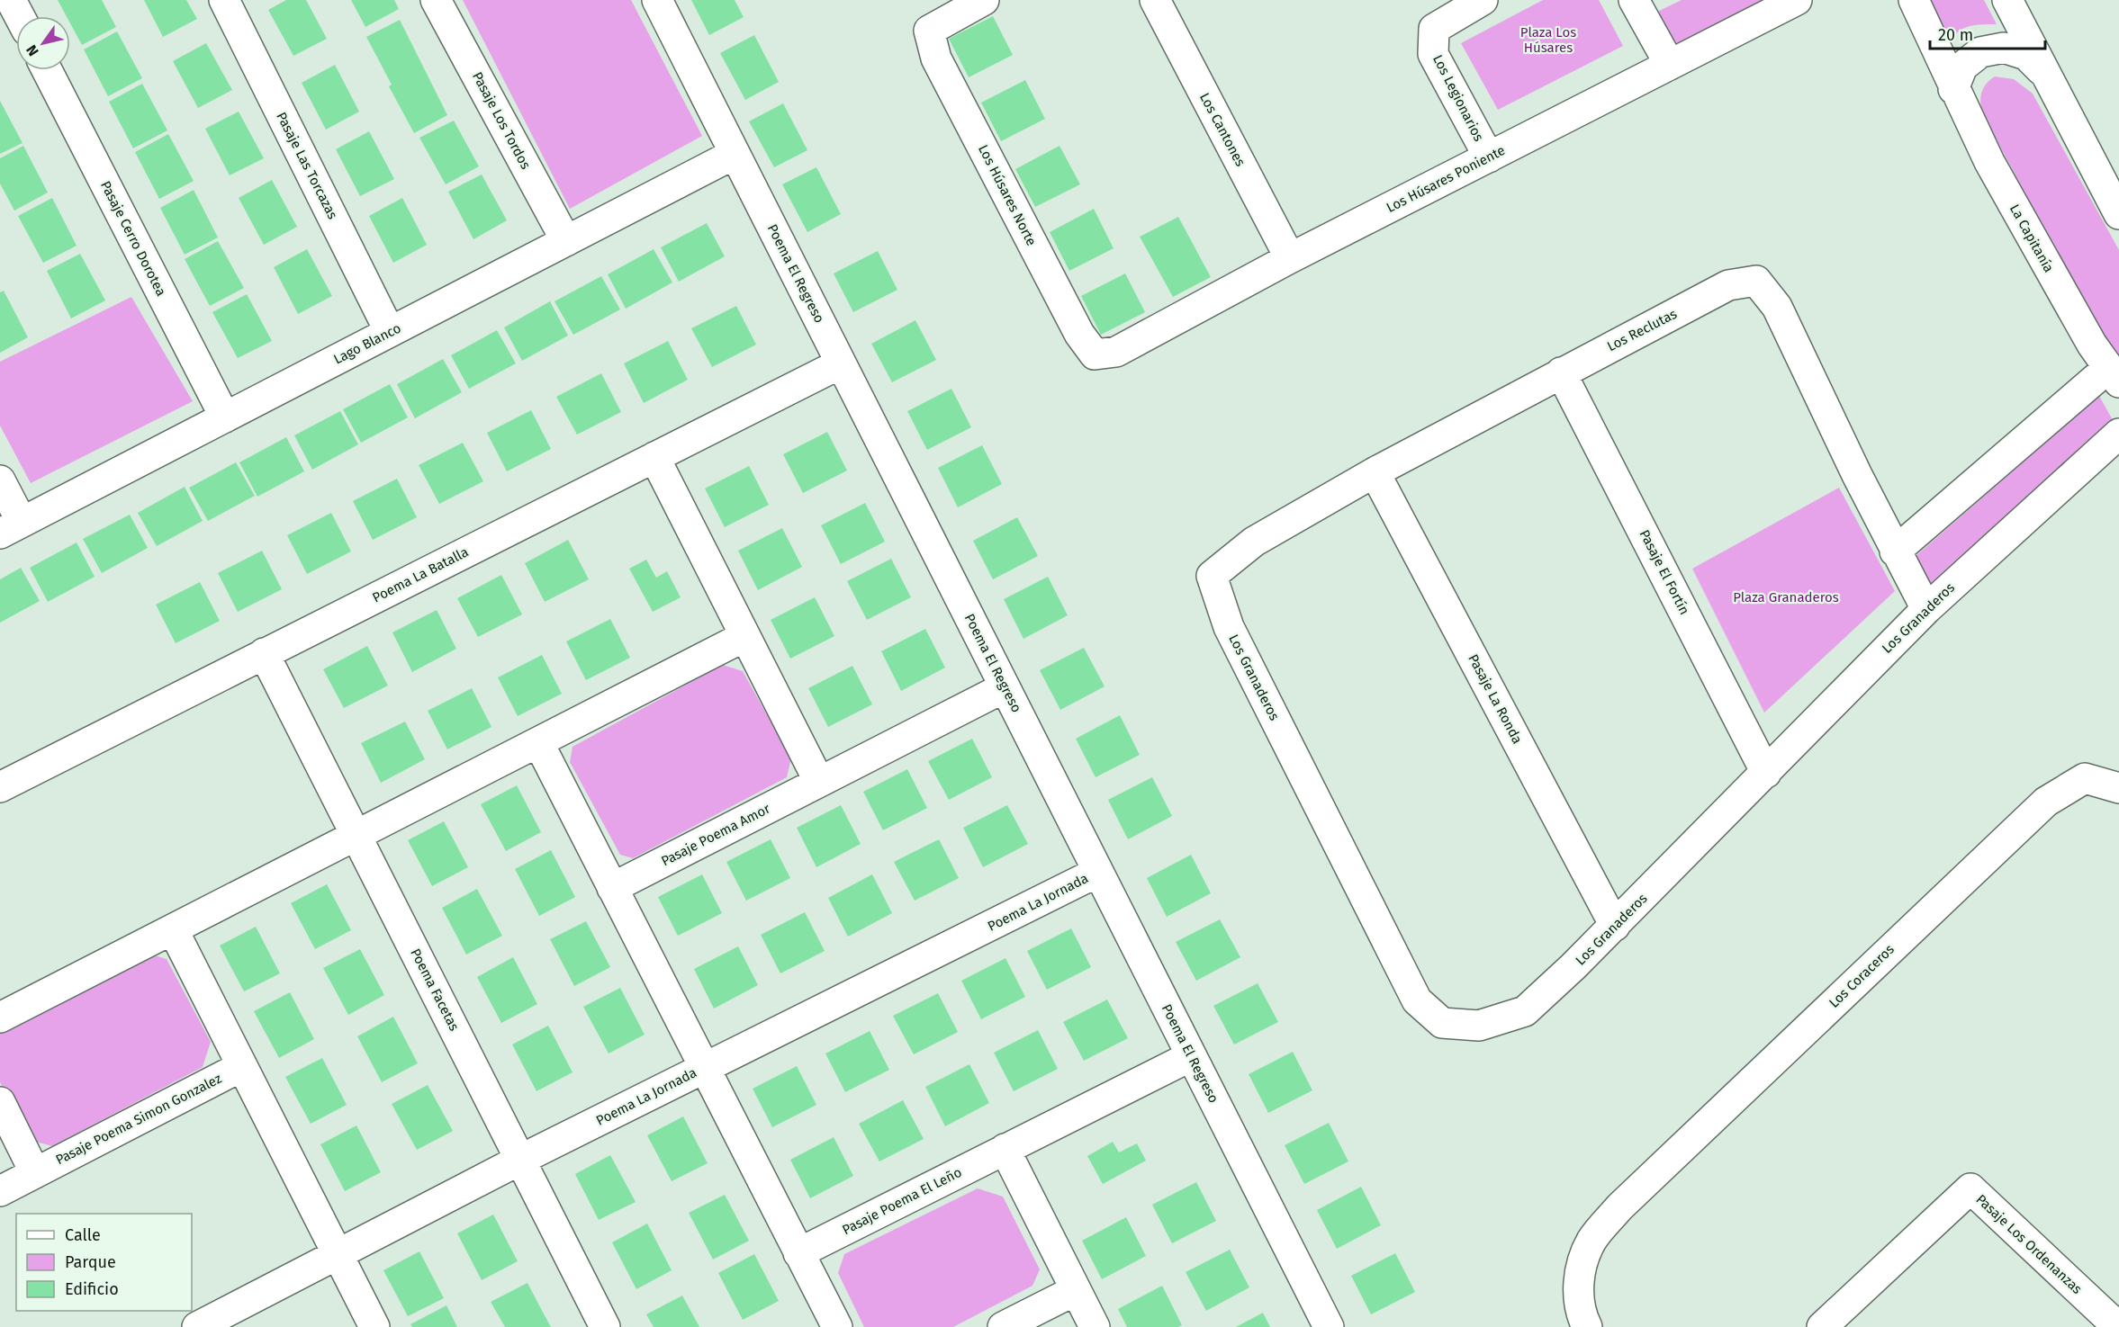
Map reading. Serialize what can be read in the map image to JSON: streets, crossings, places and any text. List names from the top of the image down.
{
  "streets": {
    "street": [
      "Los Legionarios",
      "Pasaje Los Tordos",
      "Los Cantones",
      "Pasaje Las Torcazas",
      "Los Húsares Poniente",
      "Los Húsares Norte",
      "Pasaje Cerro Dorotea",
      "La Capitanía",
      "Poema El Regreso",
      "Los Reclutas",
      "Lago Blanco",
      "Pasaje El Fortín",
      "Poema La Batalla",
      "Los Granaderos",
      "Pasaje La Ronda",
      "Pasaje Poema Amor",
      "Poema La Jornada",
      "Los Coraceros",
      "Poema Facetas",
      "Pasaje Poema Simon Gonzalez",
      "Pasaje Poema El Leño",
      "Pasaje Los Ordenanzas"
    ]
  },
  "crossings": [
    ["Los Legionarios", "Los Húsares Poniente"],
    ["Pasaje Los Tordos", "Lago Blanco"],
    ["Los Cantones", "Los Húsares Poniente"],
    ["Pasaje Las Torcazas", "Lago Blanco"],
    ["Los Húsares Poniente", "Los Húsares Norte"],
    ["Pasaje Cerro Dorotea", "Lago Blanco"],
    ["Poema El Regreso", "Lago Blanco"],
    ["Poema El Regreso", "Poema La Batalla"],
    ["Poema El Regreso", "Pasaje Poema Amor"],
    ["Poema El Regreso", "Poema La Jornada"],
    ["Poema El Regreso", "Pasaje Poema El Leño"],
    ["Los Reclutas", "Pasaje El Fortín"],
    ["Los Reclutas", "Los Granaderos"],
    ["Los Reclutas", "Pasaje La Ronda"],
    ["Pasaje El Fortín", "Los Granaderos"],
    ["Poema La Batalla", "Poema Facetas"],
    ["Los Granaderos", "Pasaje La Ronda"],
    ["Poema La Jornada", "Poema Facetas"]
  ],
  "parks": ["Plaza Los Húsares", "Plaza Granaderos"],
  "legend": ["Calle", "Parque", "Edificio"],
  "scale_bar": "20 m",
  "north": "bottom left"
}
